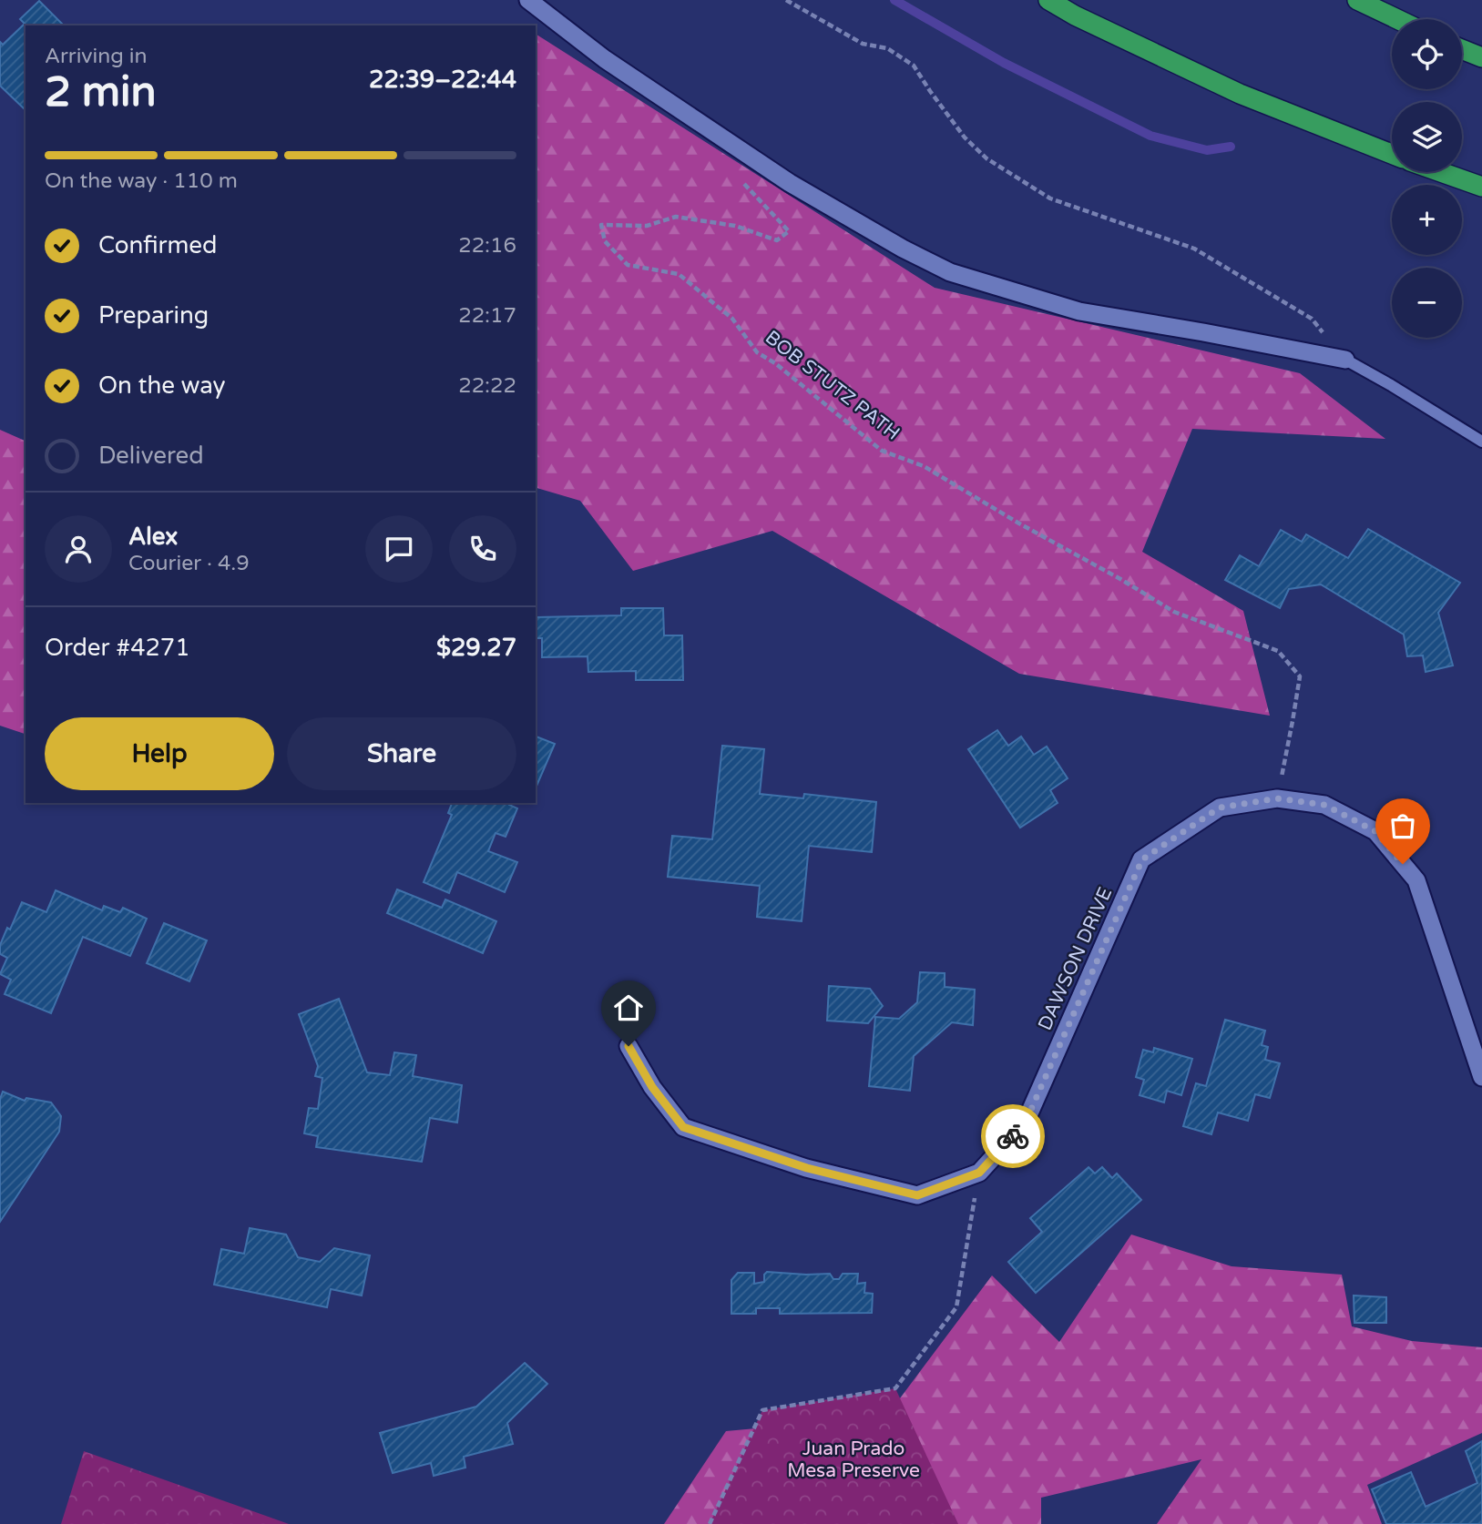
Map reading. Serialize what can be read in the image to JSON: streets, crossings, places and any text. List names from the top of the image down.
{
  "streets": {
    "street": ["DAWSON DRIVE"],
    "path": ["BOB STUTZ PATH"]
  },
  "crossings": [
    ["BOB STUTZ PATH", "DAWSON DRIVE"]
  ],
  "parks": ["Juan Prado Mesa Preserve"],
  "page": {
    "map_buttons": ["+", "−"],
    "heading": ["2 min", "Arriving in", "22:39–22:44"],
    "panel": [
      "Alex",
      "Courier · 4.9",
      "Order #4271",
      "$29.27"
    ],
    "bar": "On the way · 110 m",
    "list": [
      ["Confirmed", "22:16"],
      ["Preparing", "22:17"],
      ["On the way", "22:22"],
      "Delivered"
    ],
    "buttons": ["Help", "Share"]
  }
}
